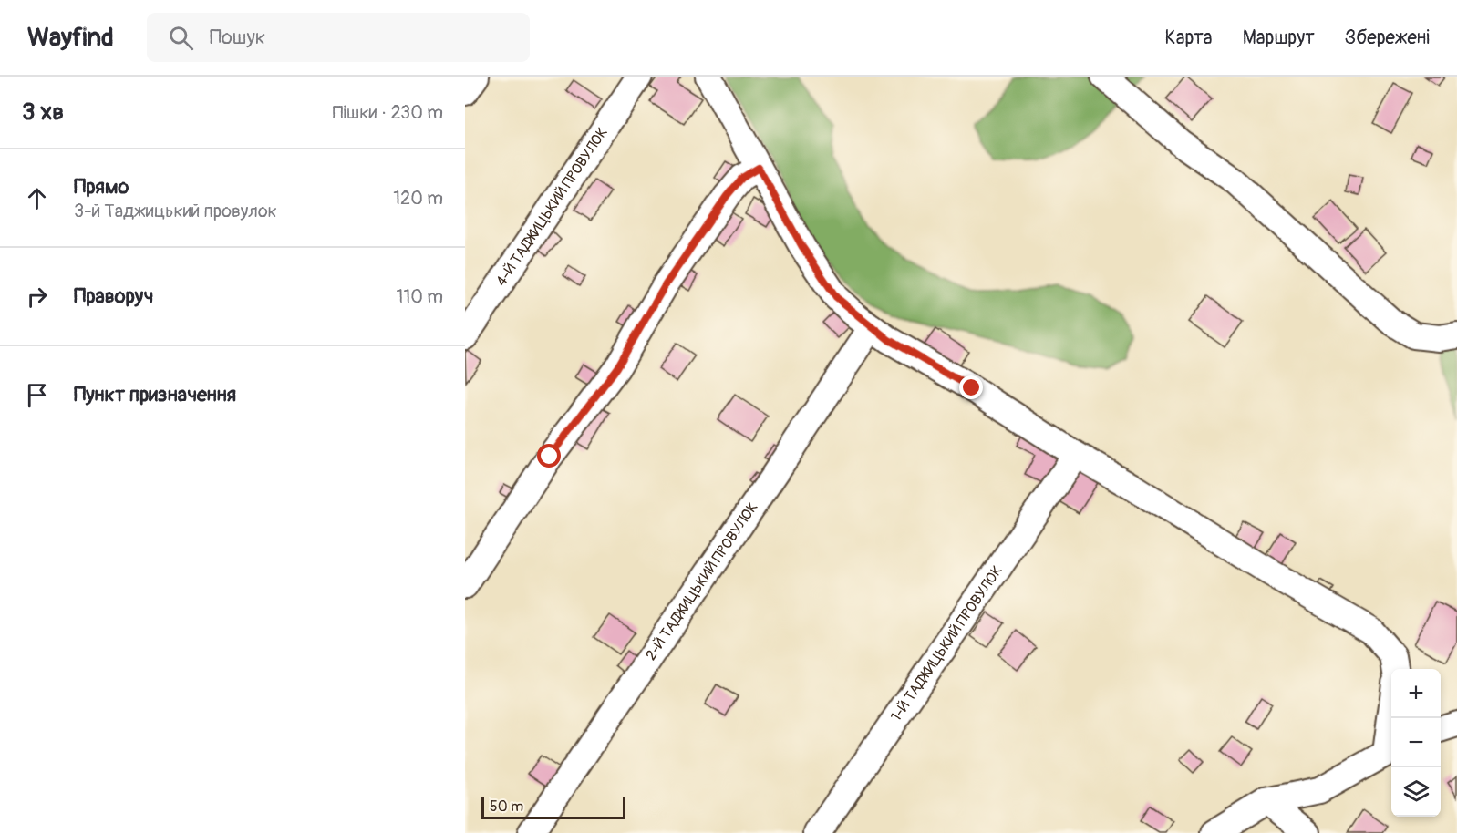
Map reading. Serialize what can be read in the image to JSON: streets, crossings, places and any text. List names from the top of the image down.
{
  "streets": {
    "street": ["4-Й ТАДЖИЦЬКИЙ ПРОВУЛОК", "2-Й ТАДЖИЦЬКИЙ ПРОВУЛОК", "1-Й ТАДЖИЦЬКИЙ ПРОВУЛОК"]
  },
  "scale_bar": "50 m",
  "page": {
    "header": "Wayfind",
    "search": "Пошук",
    "nav": ["Карта", "Маршрут", "Збережені"],
    "heading": ["3 хв", "Пішки · 230 m"],
    "list": [
      ["Прямо", "3-й Таджицький провулок", "120 m"],
      ["Праворуч", "110 m"],
      "Пункт призначення"
    ],
    "map_buttons": ["+", "−"],
    "scale": "50 m"
  }
}
